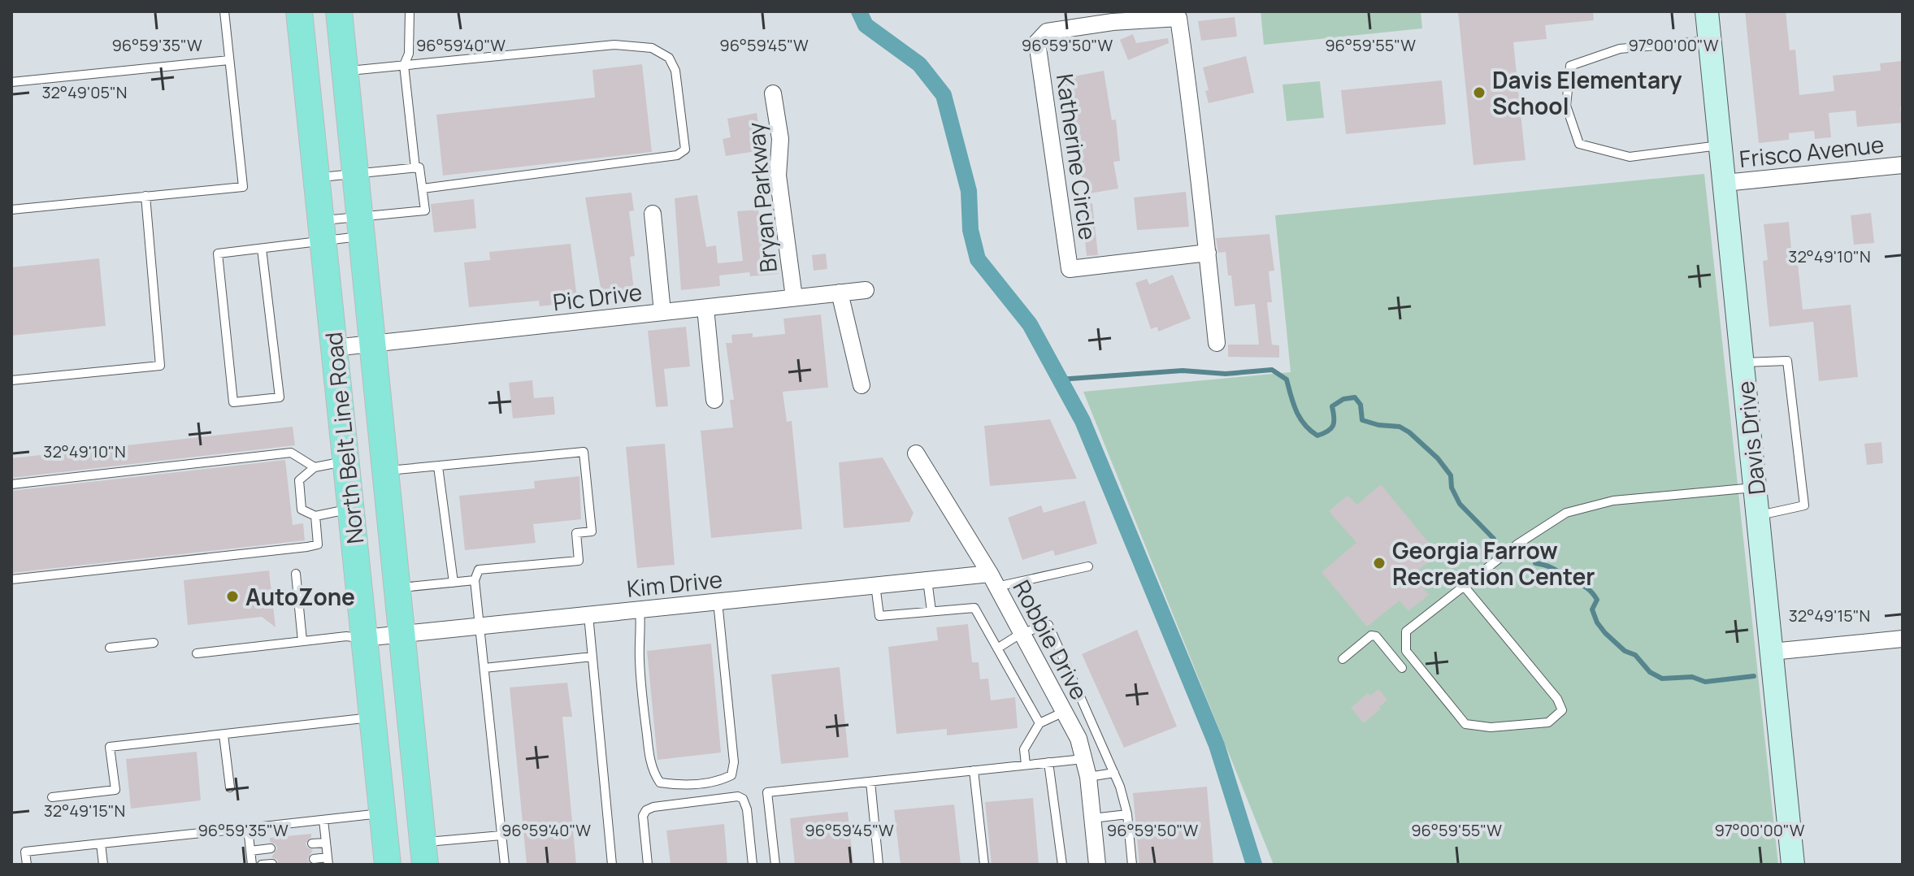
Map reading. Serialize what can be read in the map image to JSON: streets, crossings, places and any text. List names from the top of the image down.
{
  "streets": {
    "main road": ["North Belt Line Road"],
    "street": [
      "Frisco Avenue",
      "Katherine Circle",
      "Bryan Parkway",
      "Pic Drive",
      "Davis Drive",
      "Kim Drive",
      "Robbie Drive"
    ]
  },
  "crossings": [
    ["Frisco Avenue", "Davis Drive"],
    ["Bryan Parkway", "Pic Drive"],
    ["Pic Drive", "North Belt Line Road"],
    ["North Belt Line Road", "Kim Drive"],
    ["Kim Drive", "Robbie Drive"]
  ],
  "places": ["Davis Elementary School", "Georgia Farrow Recreation Center", "AutoZone"],
  "coordinates": [
    "96°59'35\"W",
    "96°59'40\"W",
    "96°59'45\"W",
    "96°59'50\"W",
    "96°59'55\"W",
    "97°00'00\"W",
    "32°49'05\"N",
    "32°49'10\"N",
    "32°49'15\"N"
  ]
}
